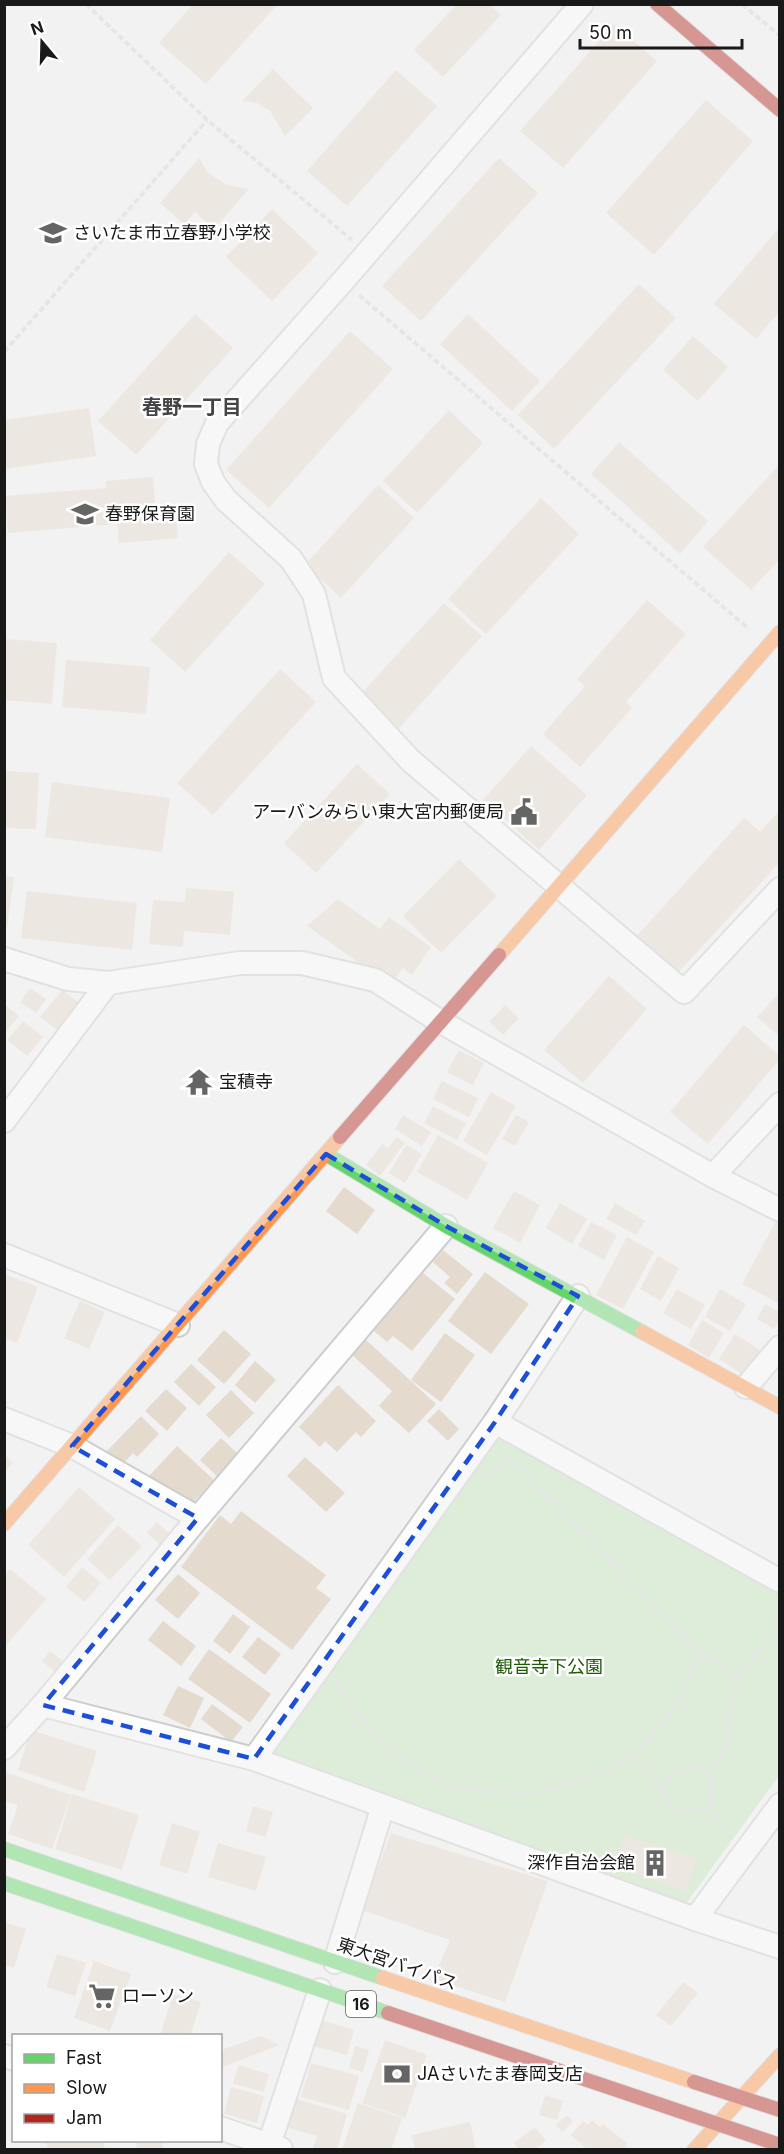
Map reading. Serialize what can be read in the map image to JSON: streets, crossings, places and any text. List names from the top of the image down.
{
  "streets": {
    "main road": ["東大宮バイパス", "16"]
  },
  "districts": ["春野一丁目"],
  "parks": ["観音寺下公園"],
  "places": {
    "school or university": ["さいたま市立春野小学校", "春野保育園"],
    "public building": ["アーバンみらい東大宮内郵便局"],
    "temple": ["宝積寺"],
    "building": ["深作自治会館"],
    "supermarket": ["ローソン"],
    "bank": ["JAさいたま春岡支店"]
  },
  "legend": ["Fast", "Slow", "Jam"],
  "scale_bar": "50 m",
  "north": "top"
}
